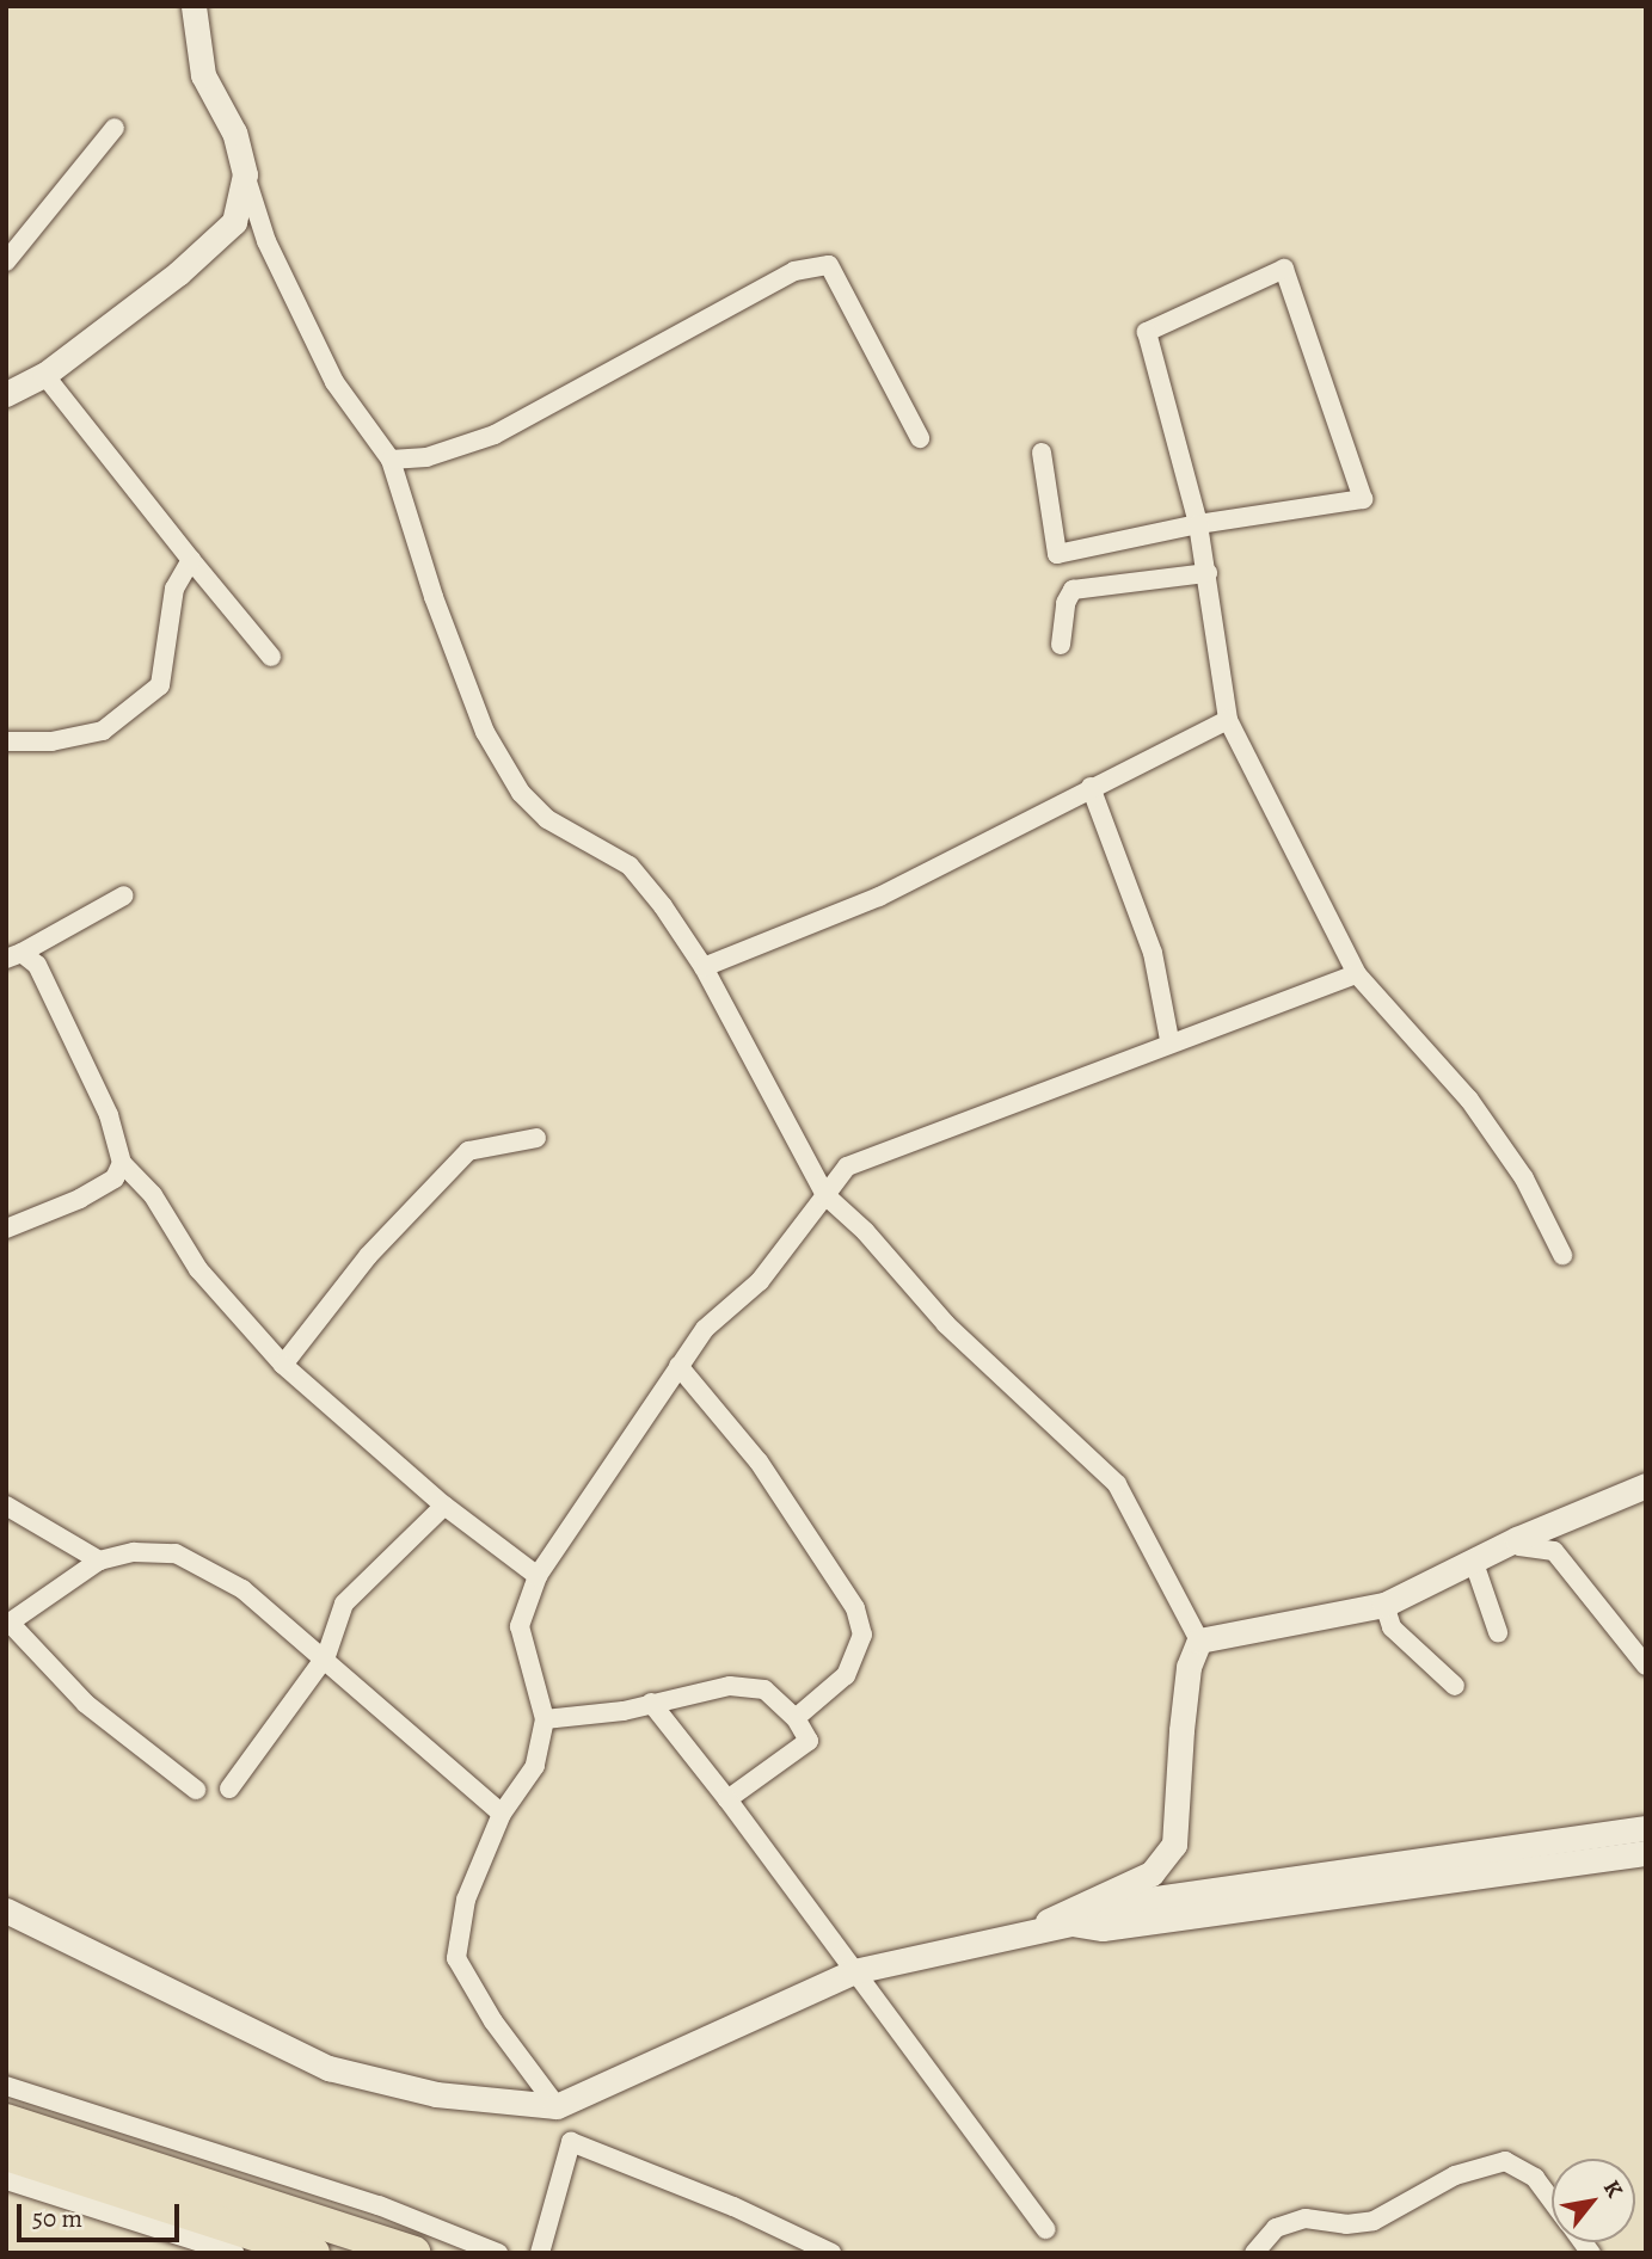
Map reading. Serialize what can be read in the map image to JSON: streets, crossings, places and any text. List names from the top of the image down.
{
  "scale_bar": "50 m",
  "north": "top right"
}
